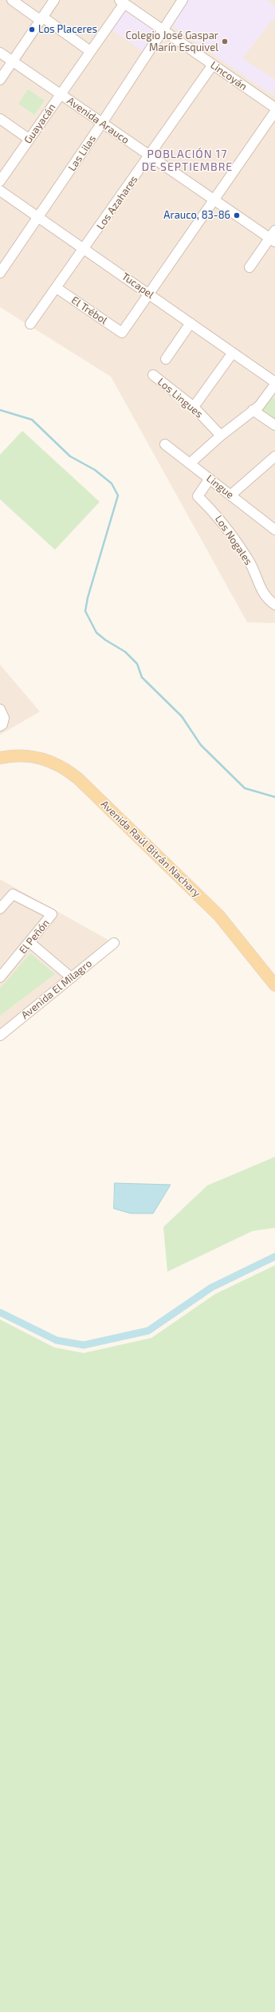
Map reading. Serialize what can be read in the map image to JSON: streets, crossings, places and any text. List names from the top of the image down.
{
  "streets": {
    "main road": ["Avenida Raúl Bitrán Nachary"],
    "street": [
      "Lincoyán",
      "Avenida Arauco",
      "Guayacán",
      "Las Lilas",
      "Los Azahares",
      "Tucapel",
      "El Trébol",
      "Los Lingues",
      "Lingue",
      "Los Nogales",
      "El Peñón",
      "Avenida El Milagro"
    ]
  },
  "crossings": [
    ["Lincoyán", "Guayacán"],
    ["Lincoyán", "Las Lilas"],
    ["Lincoyán", "Los Azahares"],
    ["Avenida Arauco", "Guayacán"],
    ["Avenida Arauco", "Las Lilas"],
    ["Avenida Arauco", "Los Azahares"],
    ["Las Lilas", "Tucapel"],
    ["Los Azahares", "Tucapel"],
    ["Los Azahares", "El Trébol"],
    ["Tucapel", "El Trébol"],
    ["Lingue", "Los Nogales"]
  ],
  "districts": ["POBLACIÓN 17 DE SEPTIEMBRE"],
  "places": ["Los Placeres", "Colegio José Gaspar Marín Esquivel", "Arauco, 83-86"]
}
